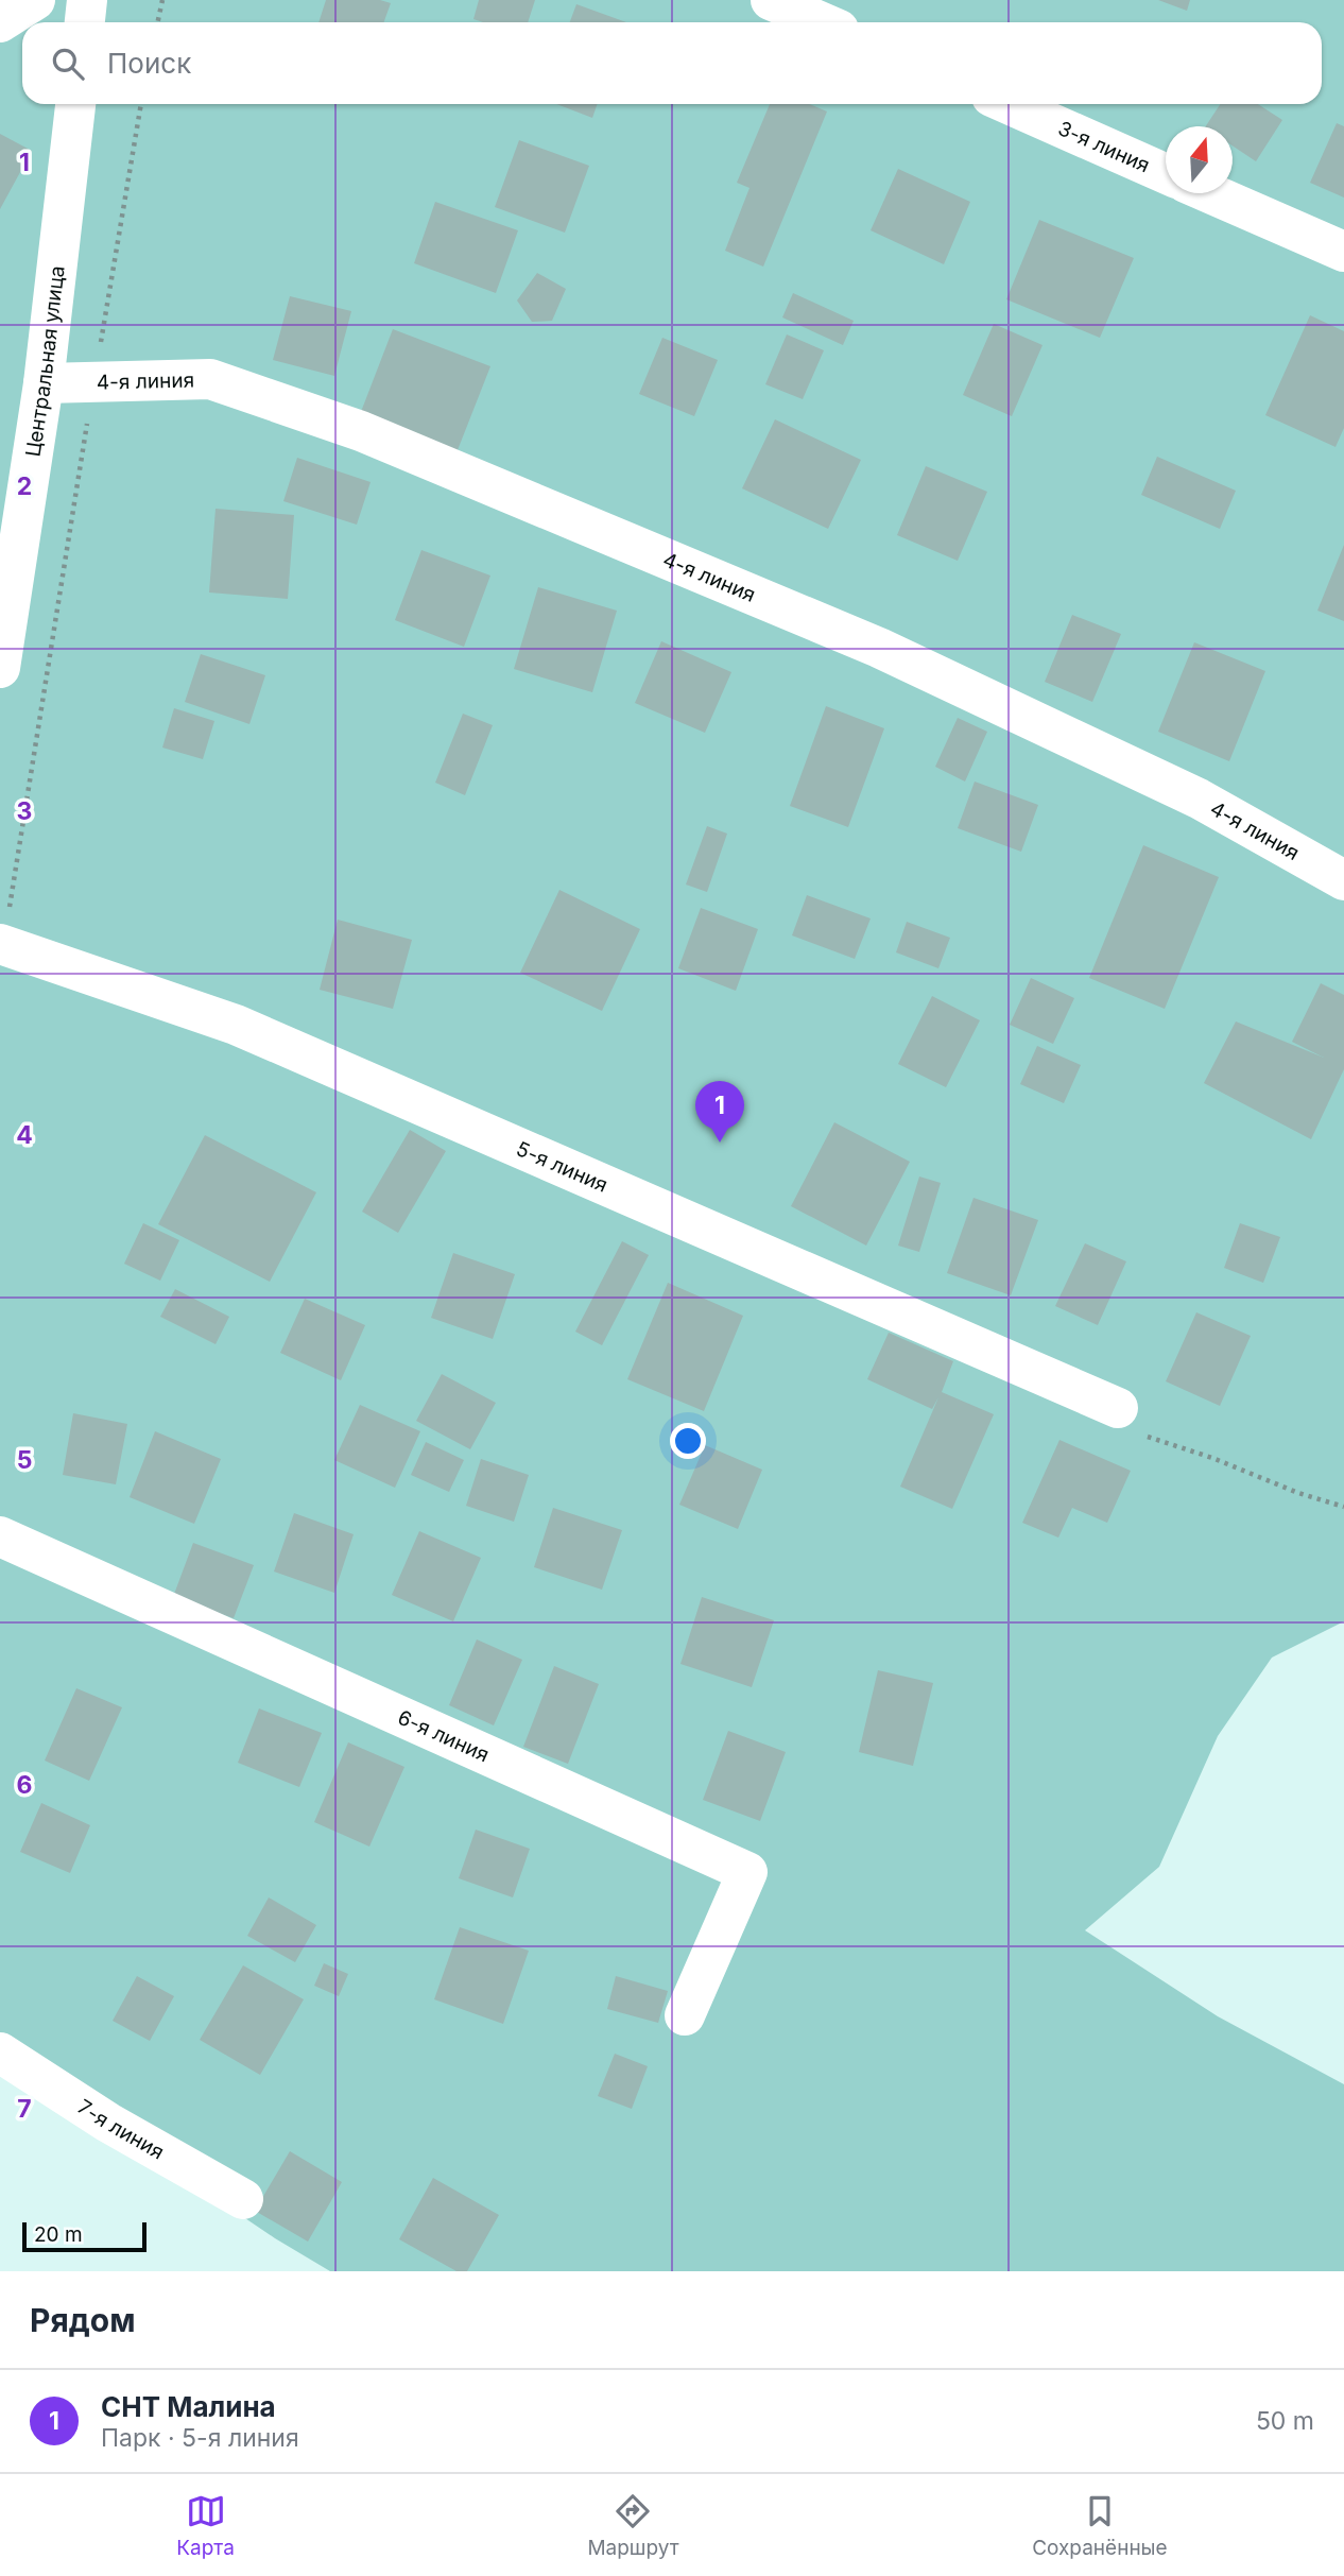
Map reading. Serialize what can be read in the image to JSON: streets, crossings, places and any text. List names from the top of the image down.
{
  "streets": {
    "street": [
      "3-я линия",
      "Центральная улица",
      "4-я линия",
      "5-я линия",
      "6-я линия",
      "7-я линия"
    ]
  },
  "crossings": [
    ["Центральная улица", "4-я линия"]
  ],
  "scale_bar": "20 m",
  "north": "top",
  "page": {
    "search": "Поиск",
    "pins": "1",
    "scale": "20 m",
    "heading": "Рядом",
    "list": [
      {
        "mark": "1",
        "name": "СНТ Малина",
        "note": "Парк · 5-я линия",
        "value": "50 m"
      }
    ],
    "nav": ["Карта", "Маршрут", "Сохранённые"]
  },
  "grid": {
    "rows": [
      "1",
      "2",
      "3",
      "4",
      "5",
      "6",
      "7"
    ]
  }
}
